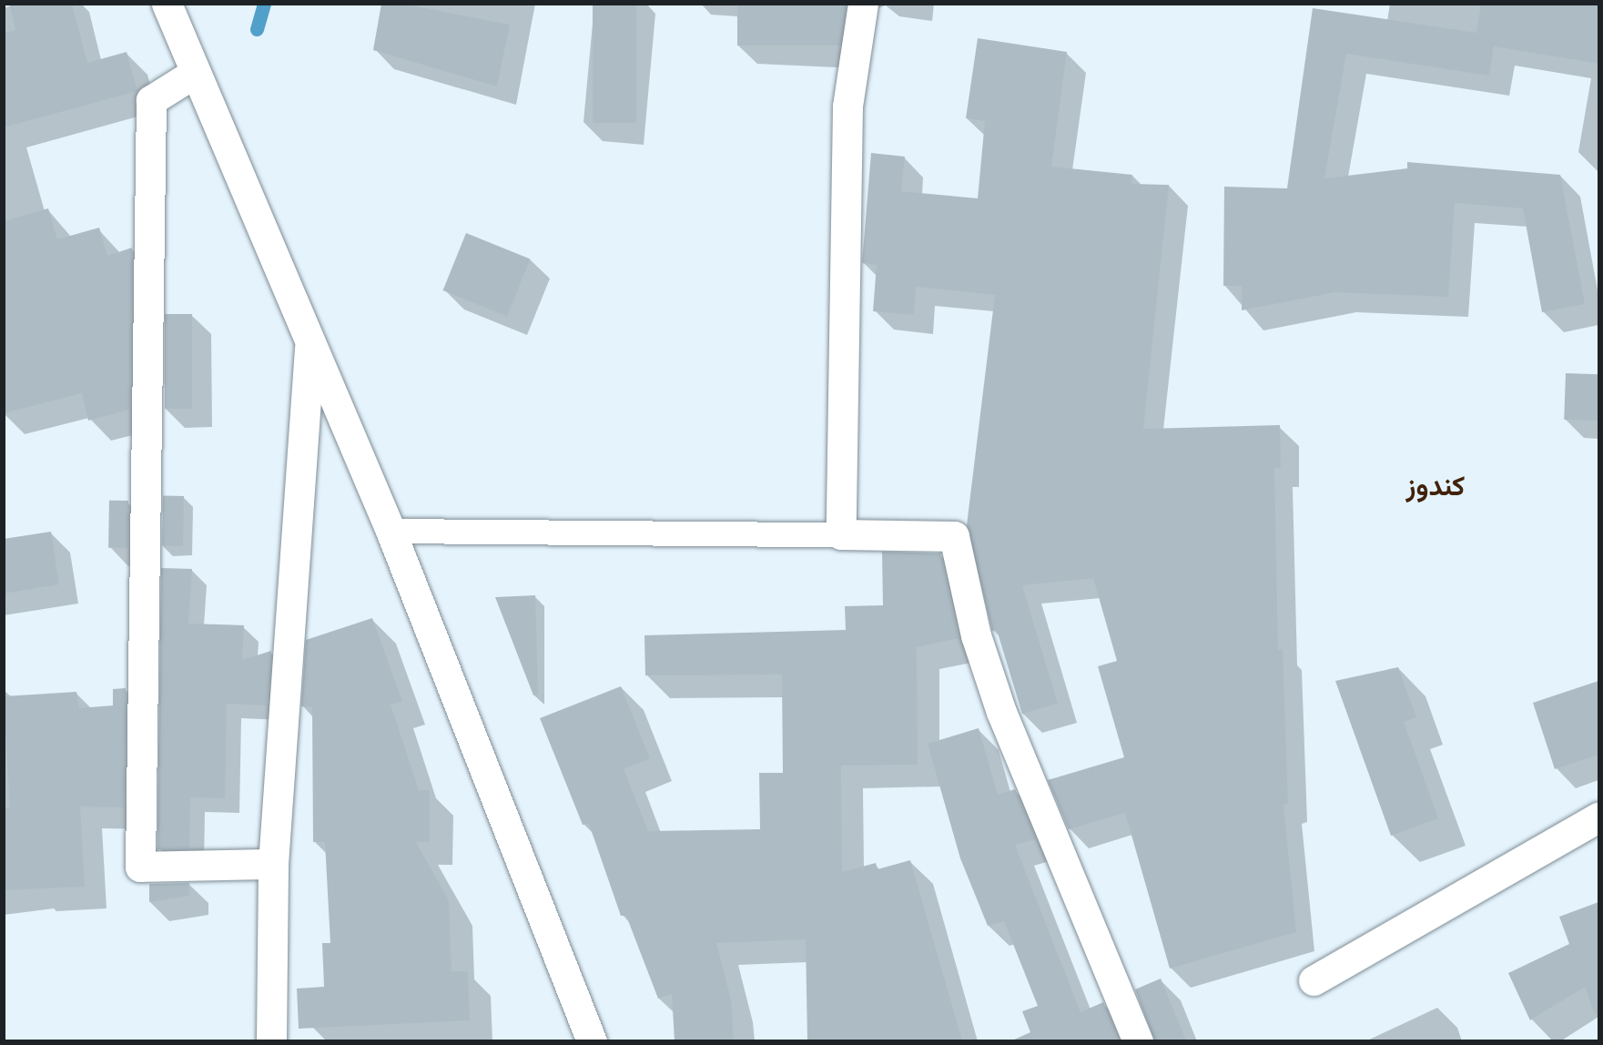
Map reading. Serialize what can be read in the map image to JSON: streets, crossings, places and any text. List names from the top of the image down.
{
  "districts": ["کندوز"]
}
